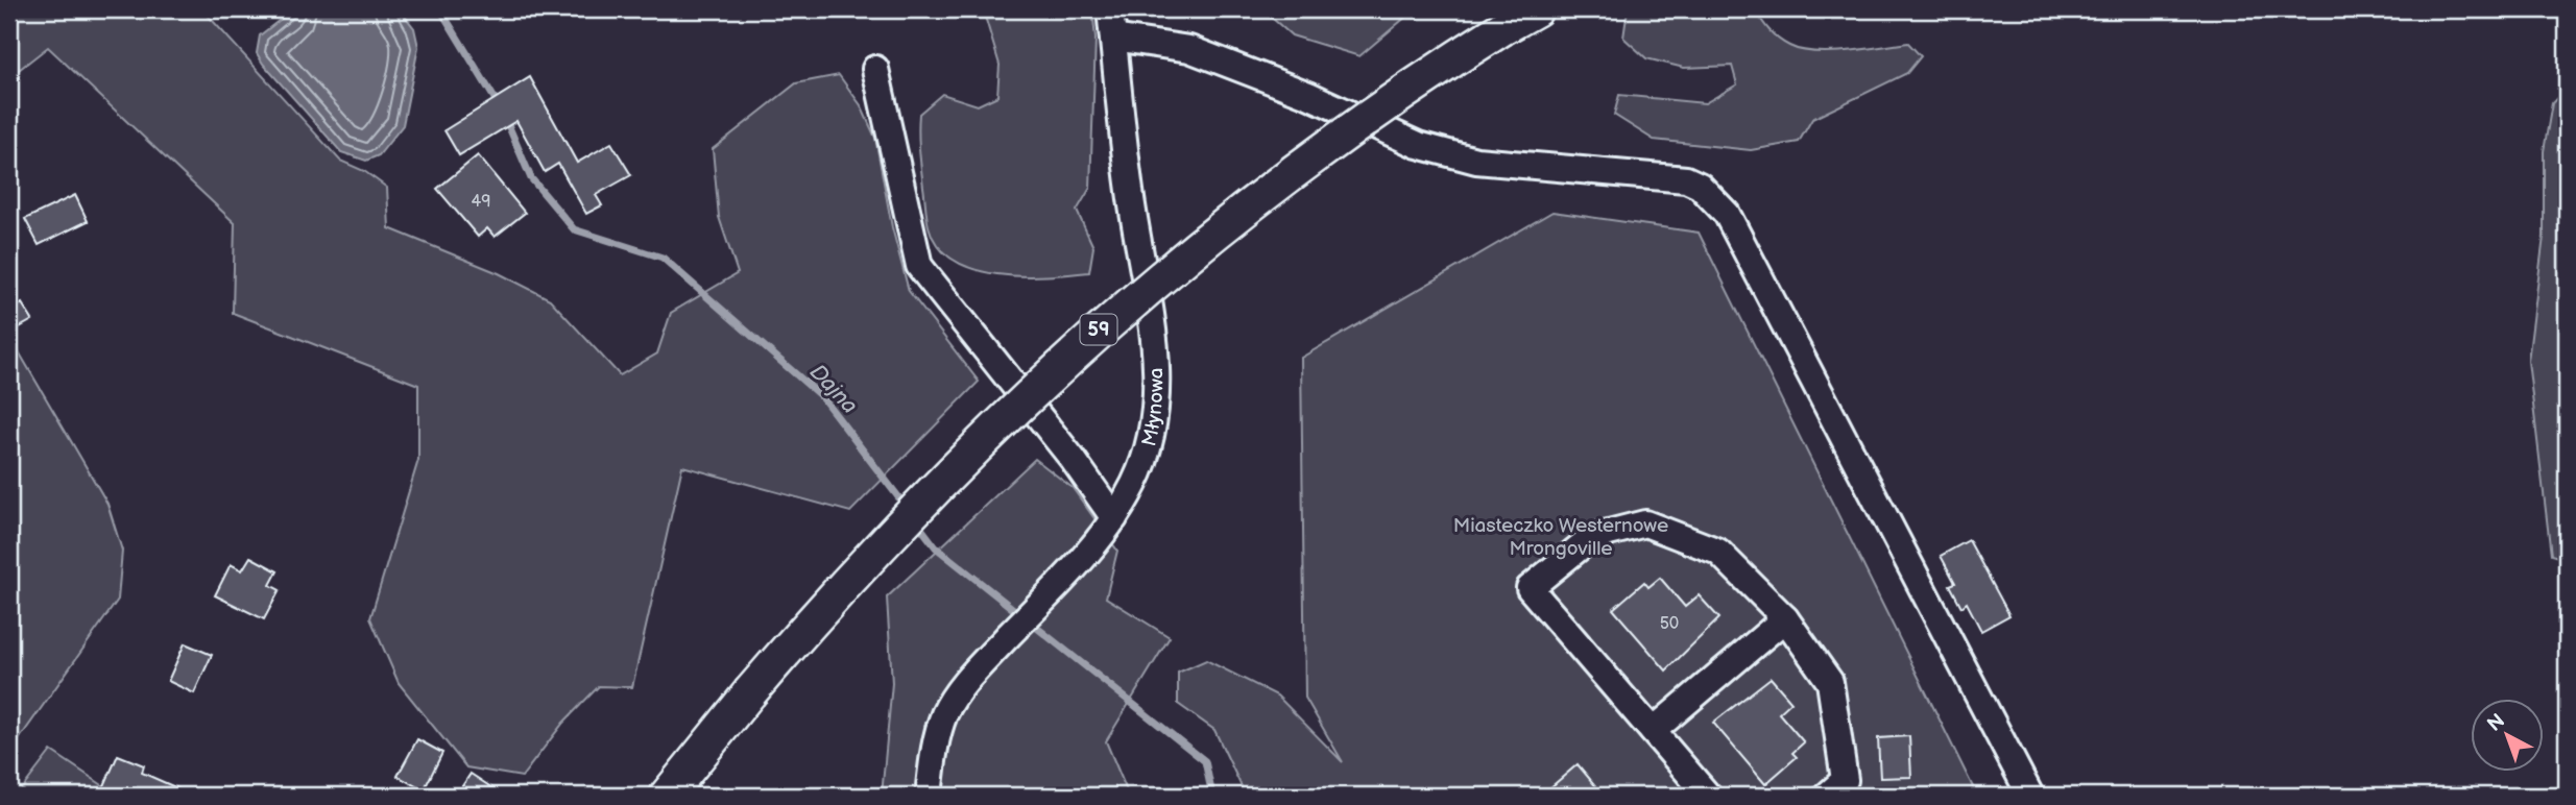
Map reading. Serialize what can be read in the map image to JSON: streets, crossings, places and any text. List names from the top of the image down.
{
  "streets": {
    "main road": ["59"],
    "street": ["Młynowa"]
  },
  "water": ["Dajna"],
  "parks": ["Miasteczko Westernowe Mrongoville"],
  "house_numbers": ["49", "50"],
  "north": "top left"
}
